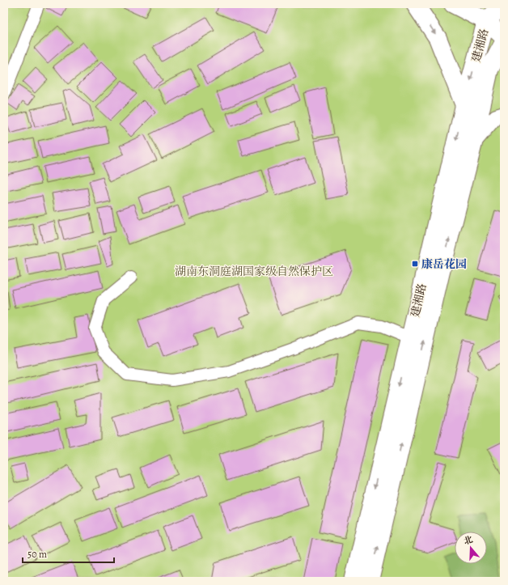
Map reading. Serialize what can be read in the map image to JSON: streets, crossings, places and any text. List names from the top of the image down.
{
  "streets": {
    "main road": ["建湘路"]
  },
  "parks": ["湖南东洞庭湖国家级自然保护区"],
  "places": {
    "transit": ["康岳花园"]
  },
  "scale_bar": "50 m",
  "north": "top"
}
